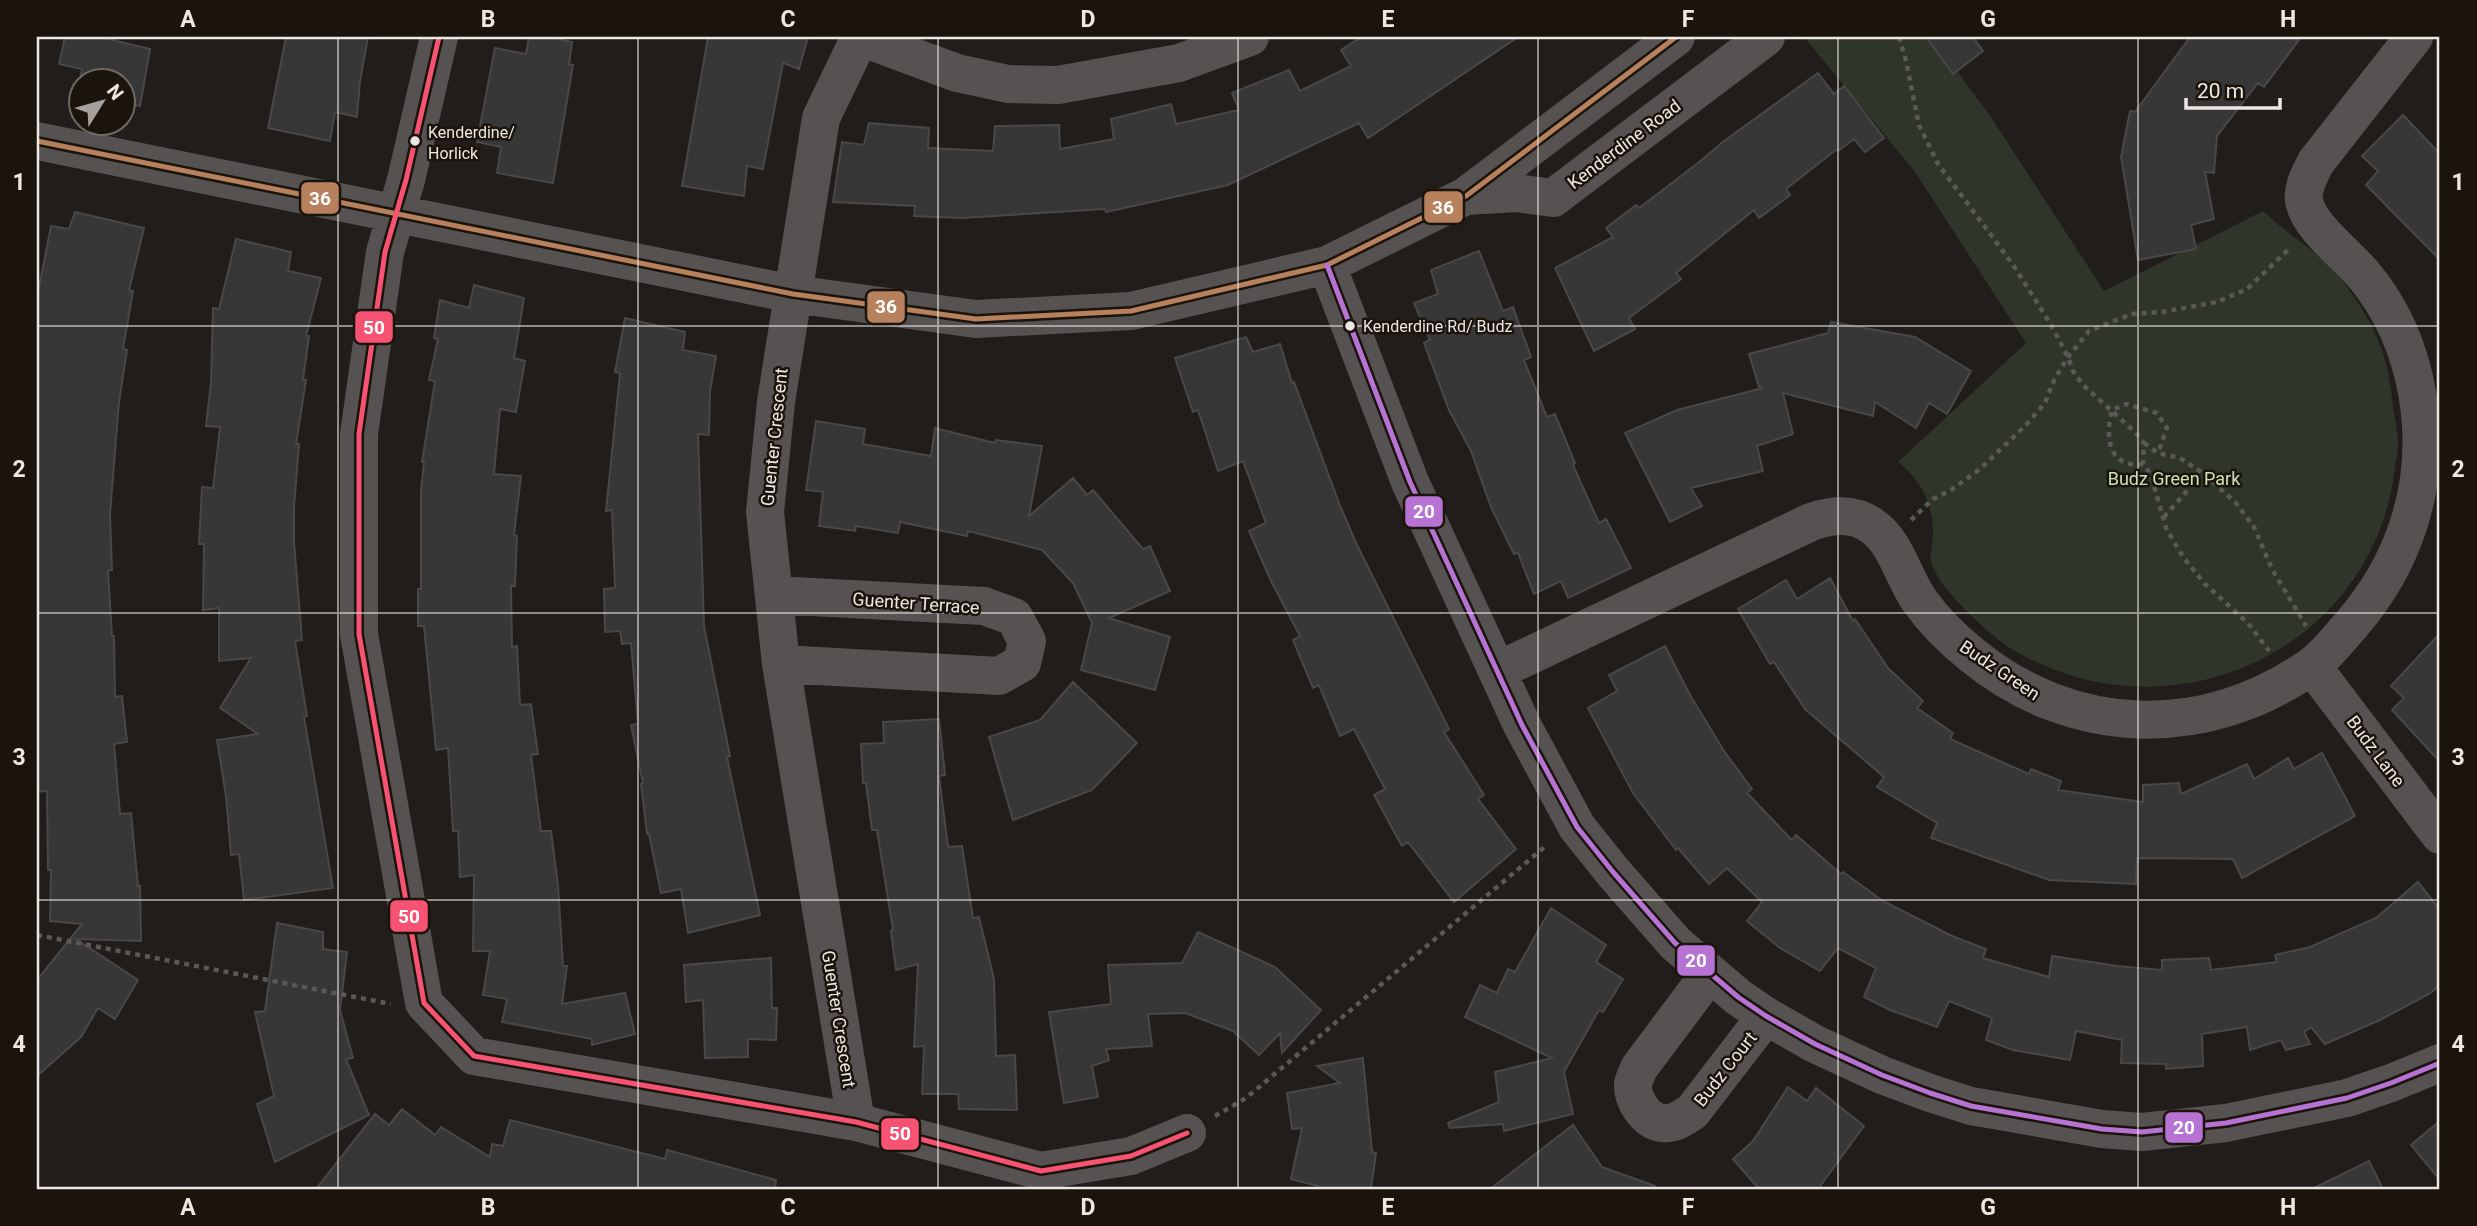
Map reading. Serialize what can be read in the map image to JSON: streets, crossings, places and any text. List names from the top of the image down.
{
  "streets": {
    "street": [
      "Kenderdine Road",
      "Guenter Crescent",
      "Guenter Terrace",
      "Budz Green",
      "Budz Lane",
      "Budz Court"
    ]
  },
  "crossings": [
    ["Kenderdine Road", "Guenter Crescent"],
    ["Guenter Crescent", "Guenter Terrace"],
    ["Budz Green", "Budz Lane"]
  ],
  "parks": ["Budz Green Park"],
  "places": ["Kenderdine/ Horlick", "Kenderdine Rd/ Budz"],
  "lines": ["transit line 36", "transit line 50", "transit line 20"],
  "scale_bar": "20 m",
  "north": "top right",
  "grid": {
    "columns": [
      "A",
      "B",
      "C",
      "D",
      "E",
      "F",
      "G",
      "H"
    ],
    "rows": [
      "1",
      "2",
      "3",
      "4"
    ]
  }
}
